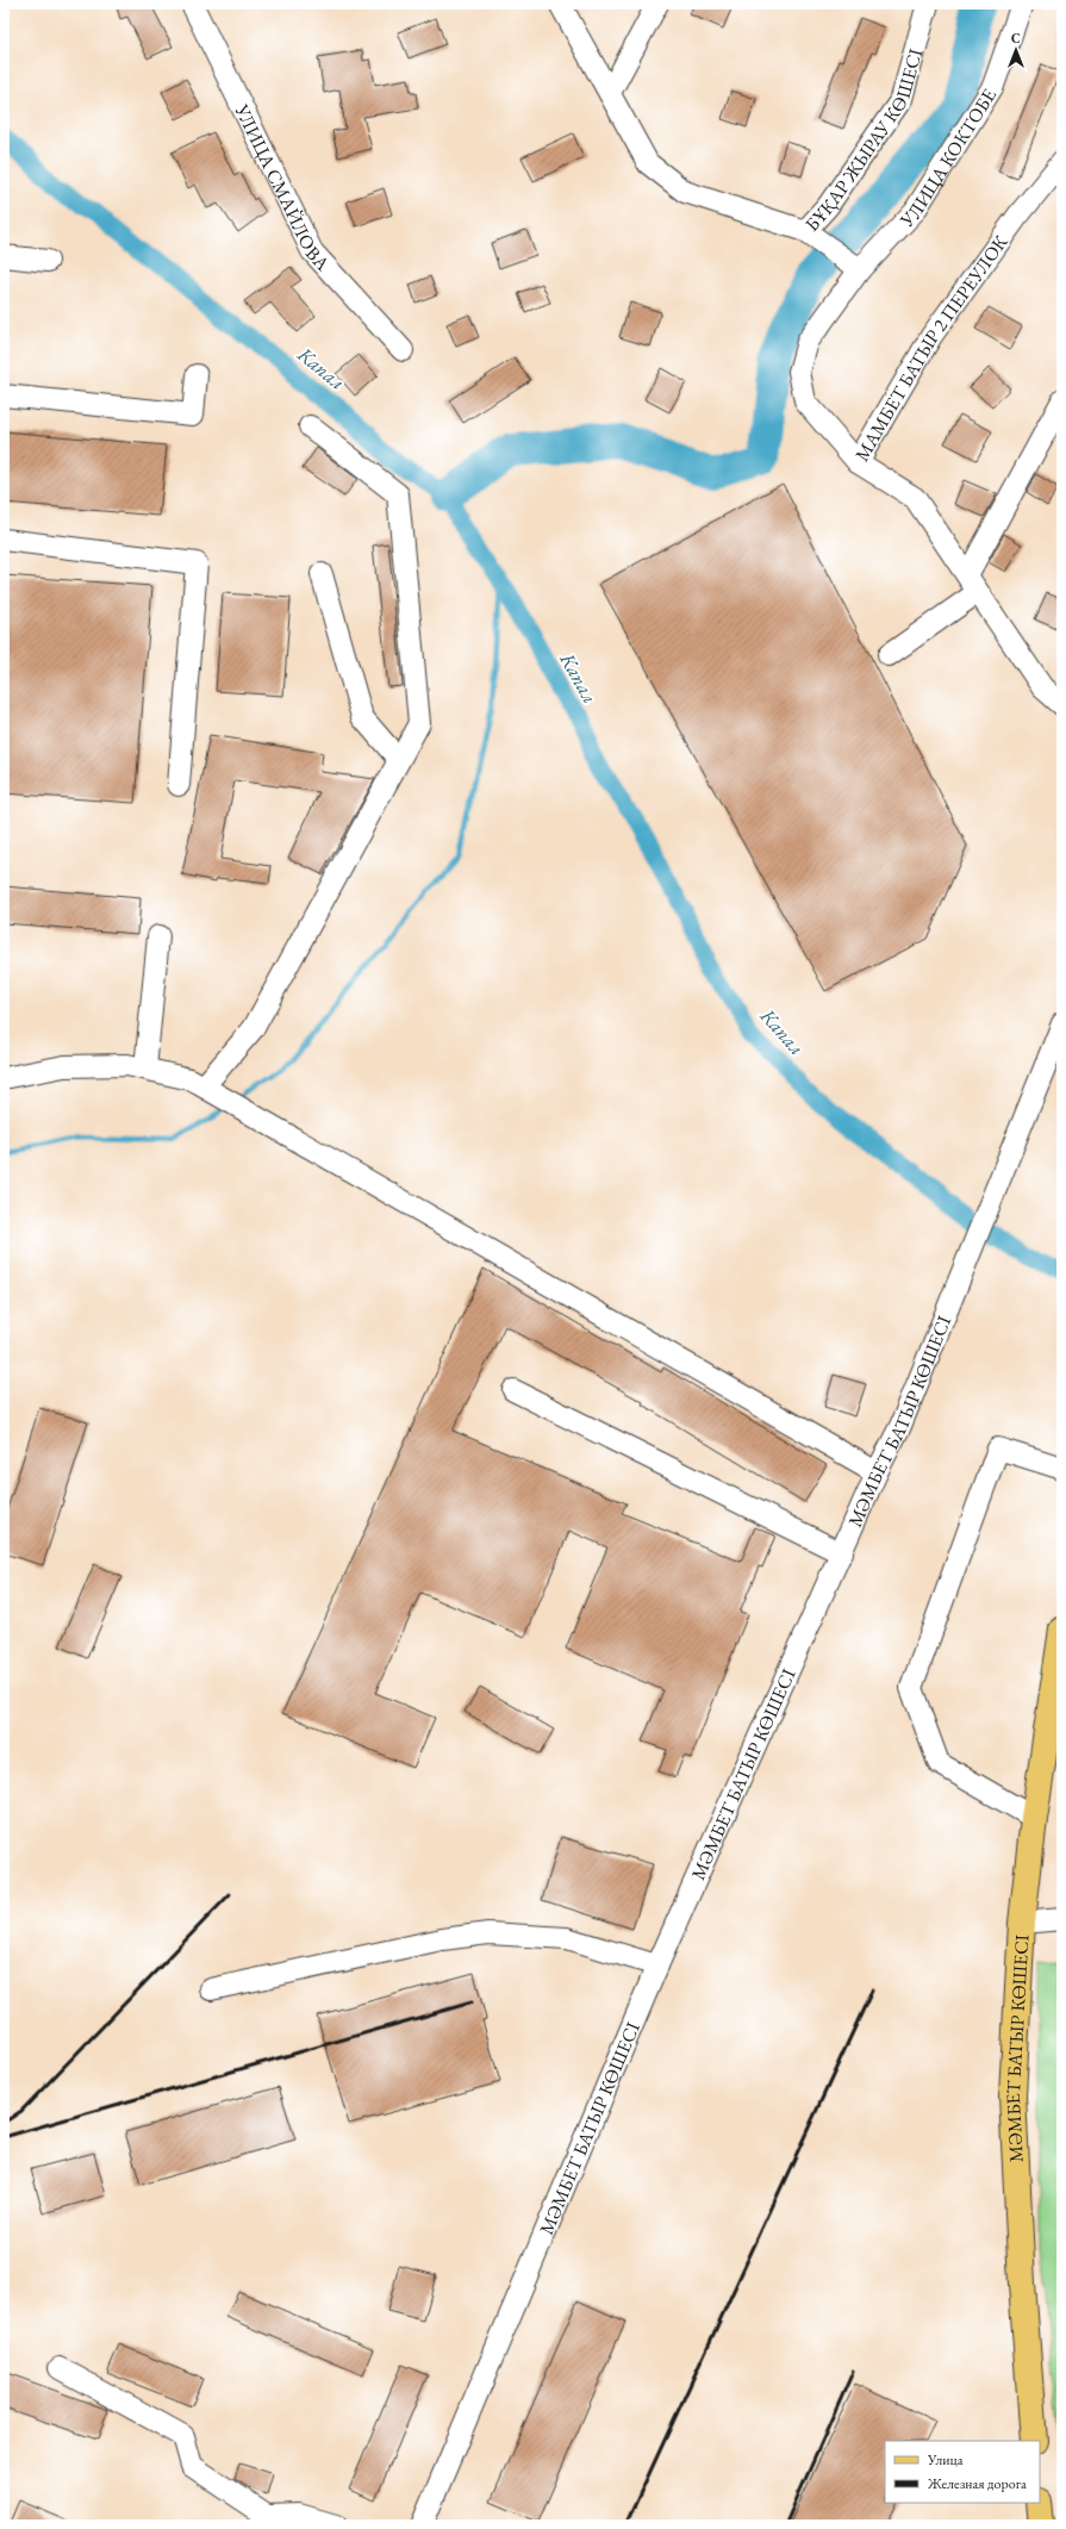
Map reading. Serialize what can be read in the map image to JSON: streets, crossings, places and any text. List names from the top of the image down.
{
  "streets": {
    "main road": ["МӘМБЕТ БАТЫР КӨШЕСІ"],
    "street": [
      "БҰҚАР ЖЫРАУ КӨШЕСІ",
      "УЛИЦА КОКТОБЕ",
      "УЛИЦА СМАЙЛОВА",
      "МАМБЕТ БАТЫР 2 ПЕРЕУЛОК"
    ]
  },
  "crossings": [
    ["УЛИЦА КОКТОБЕ", "МАМБЕТ БАТЫР 2 ПЕРЕУЛОК"]
  ],
  "water": ["Капал"],
  "legend": ["Улица", "Железная дорога"],
  "north": "top"
}
